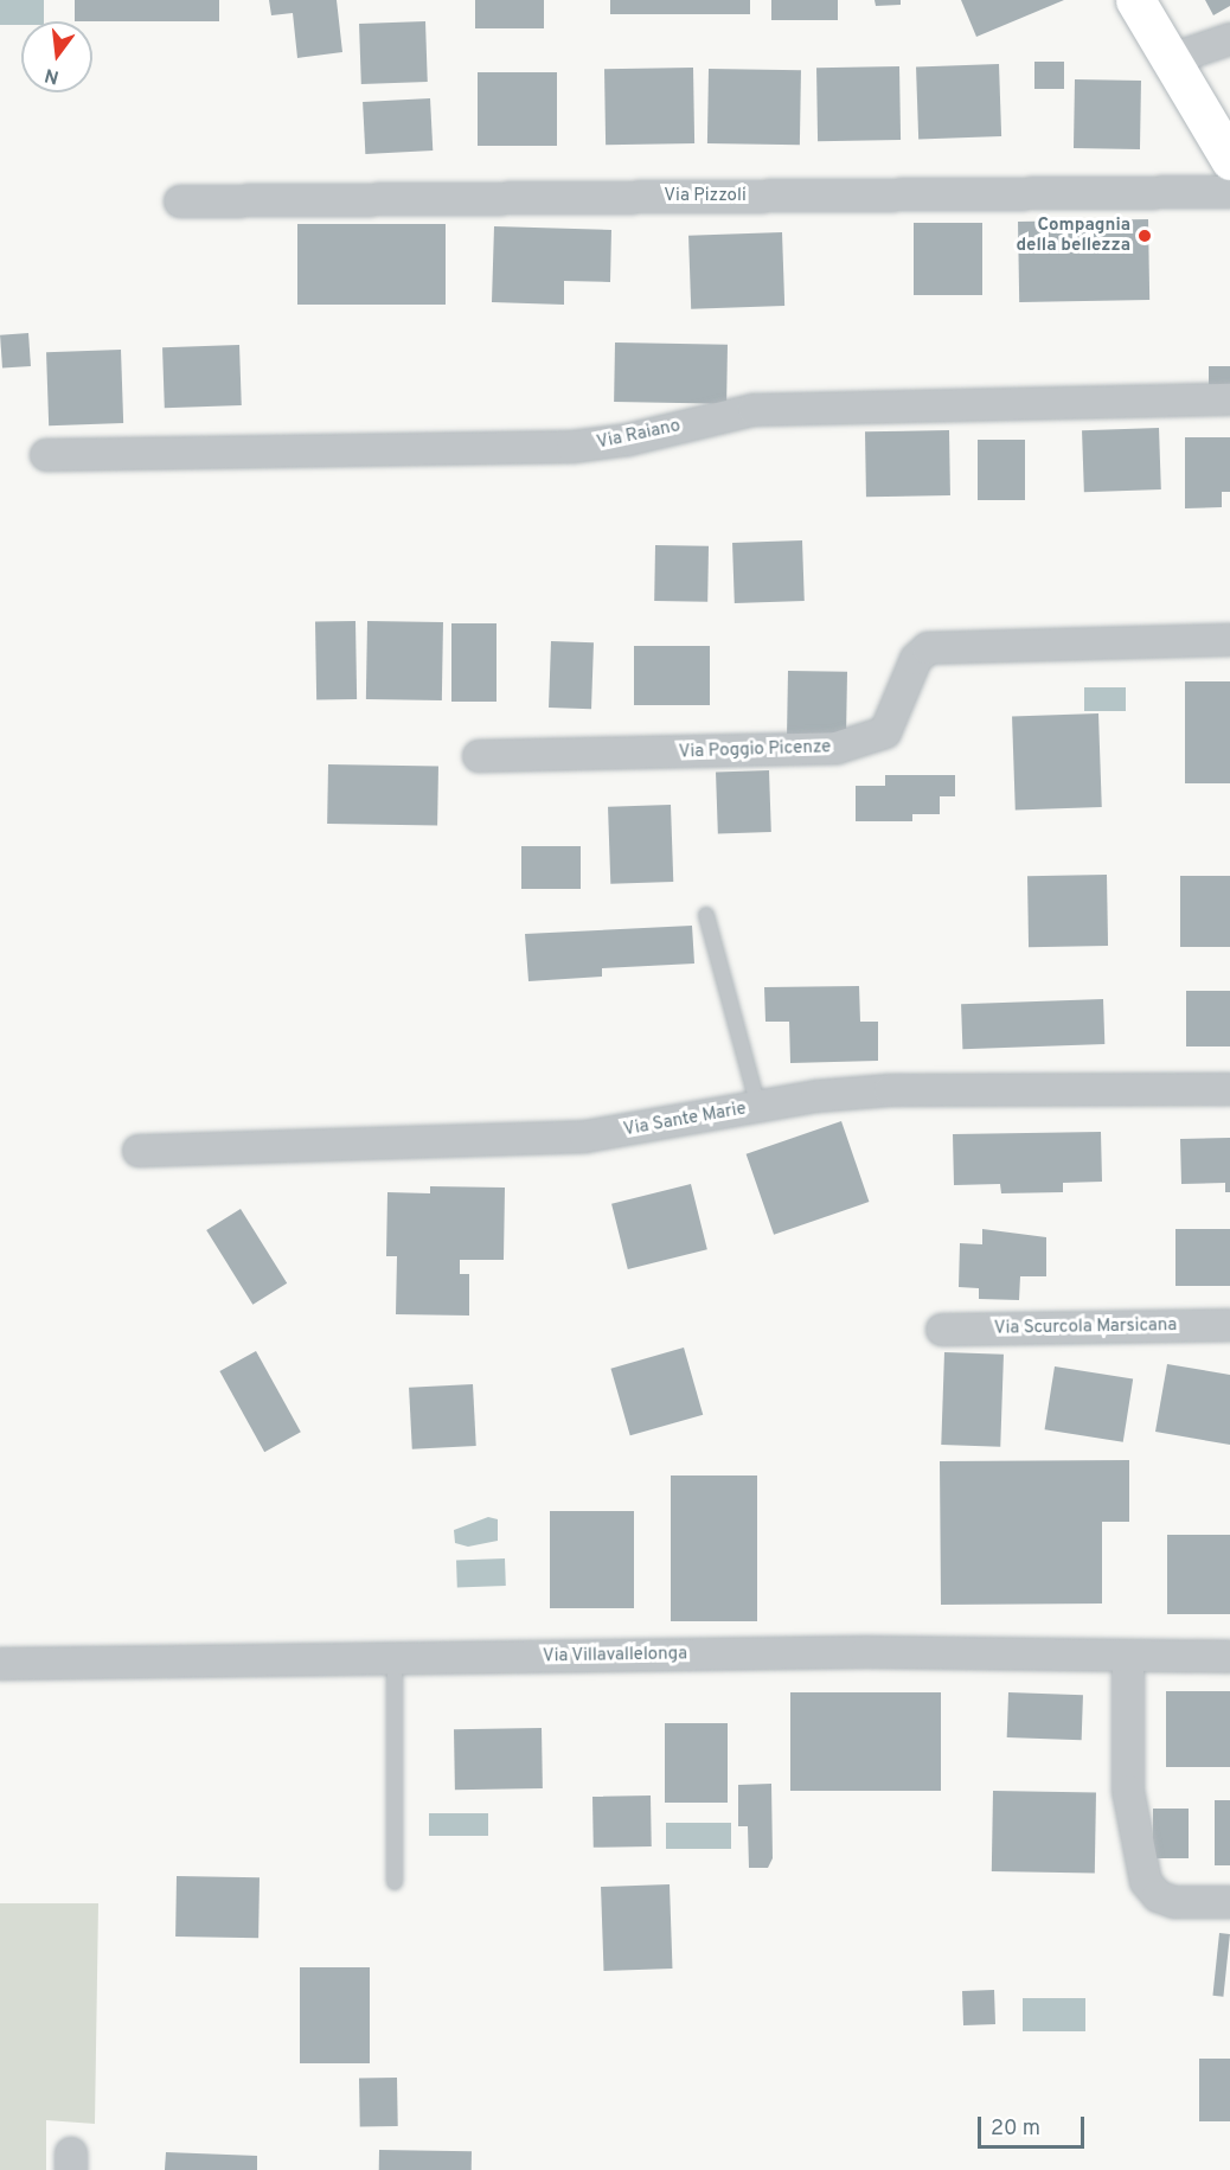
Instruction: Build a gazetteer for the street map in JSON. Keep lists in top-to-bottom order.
{
  "streets": {
    "street": [
      "Via Pizzoli",
      "Via Raiano",
      "Via Poggio Picenze",
      "Via Sante Marie",
      "Via Scurcola Marsicana",
      "Via Villavallelonga"
    ]
  },
  "places": ["Compagnia della bellezza"],
  "scale_bar": "20 m",
  "north": "bottom"
}
